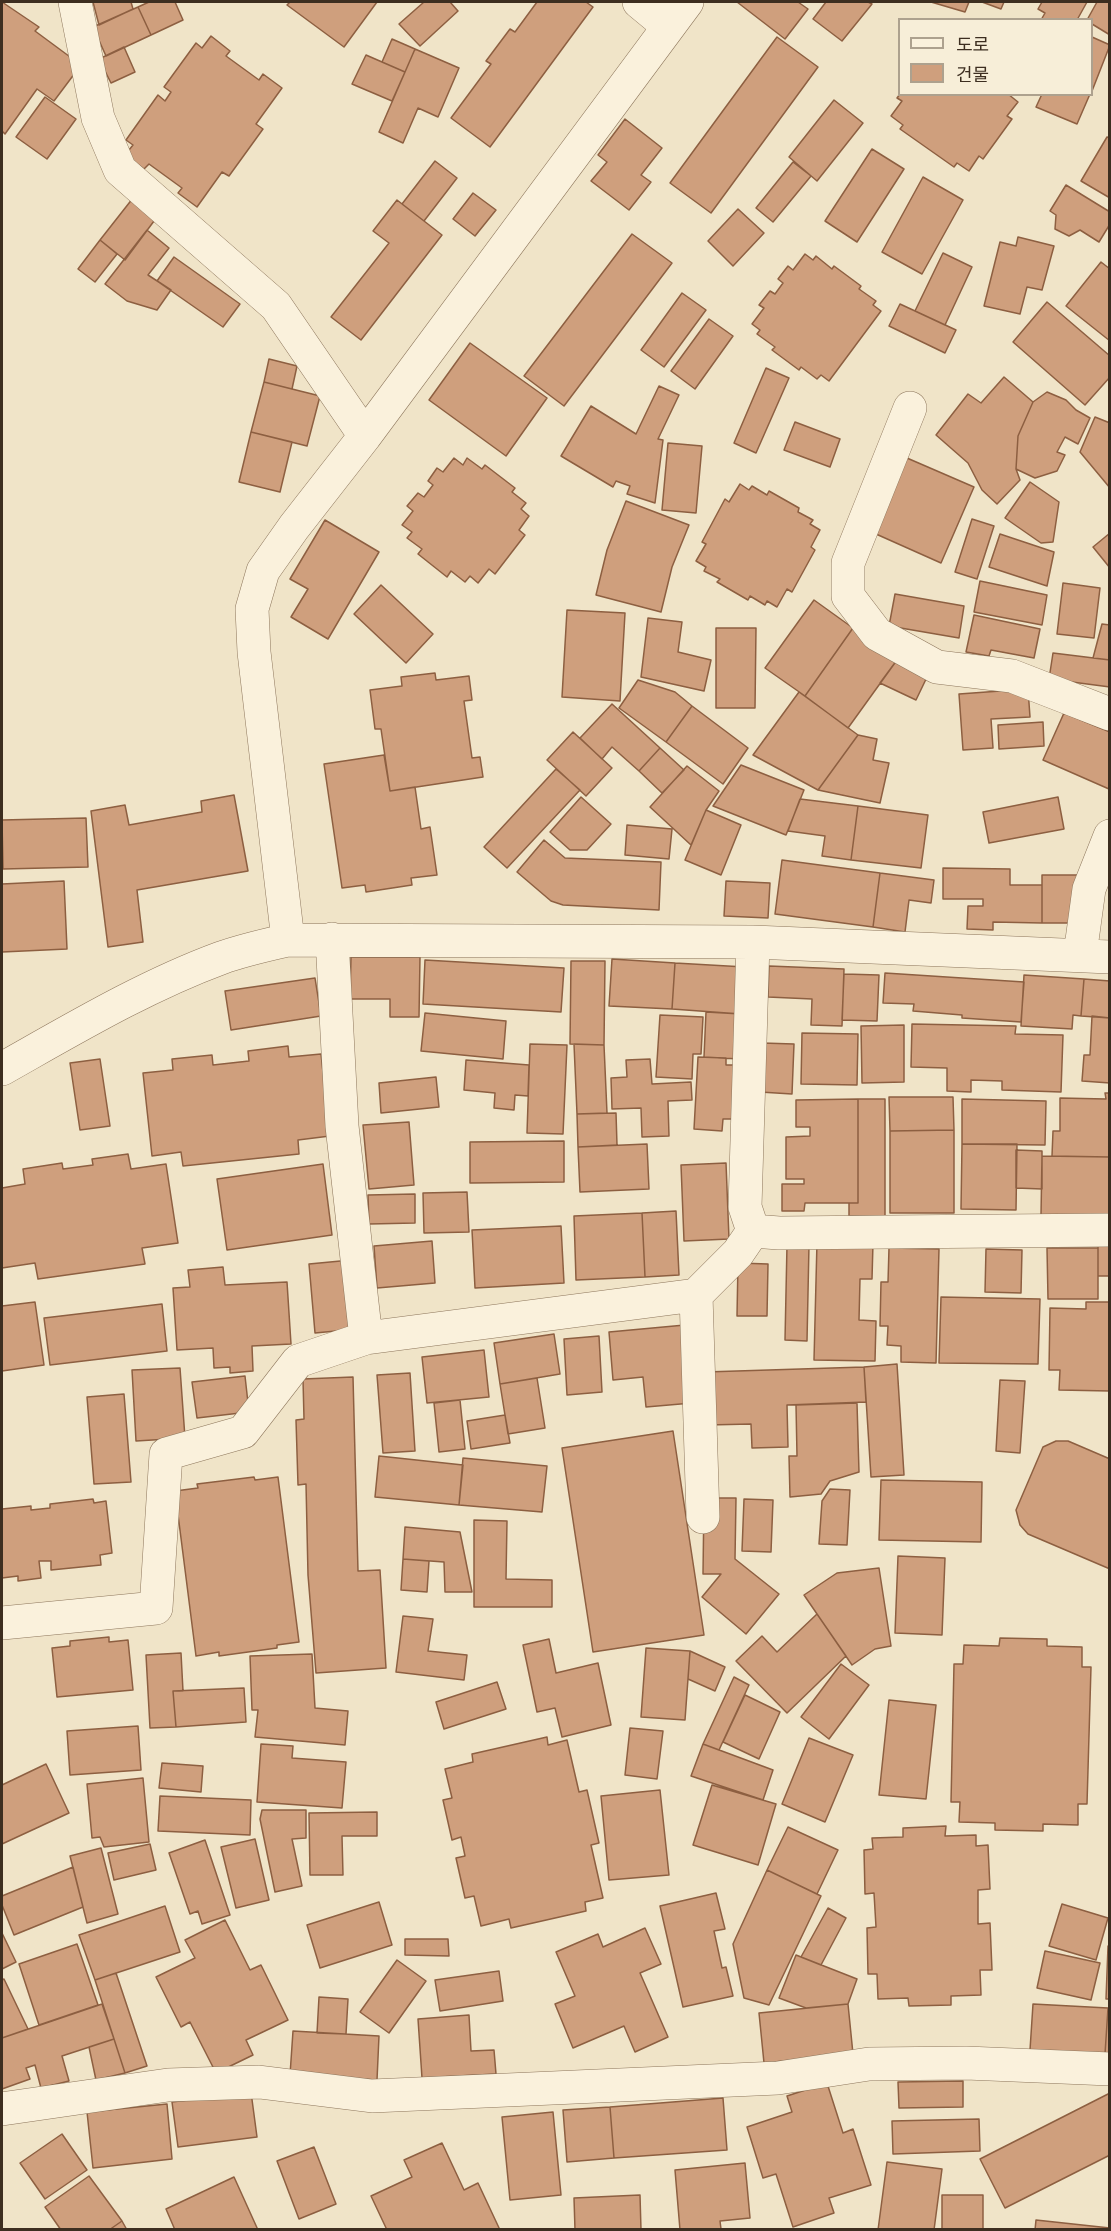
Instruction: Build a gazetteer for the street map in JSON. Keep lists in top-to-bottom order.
{
  "legend": ["도로", "건물"]
}
